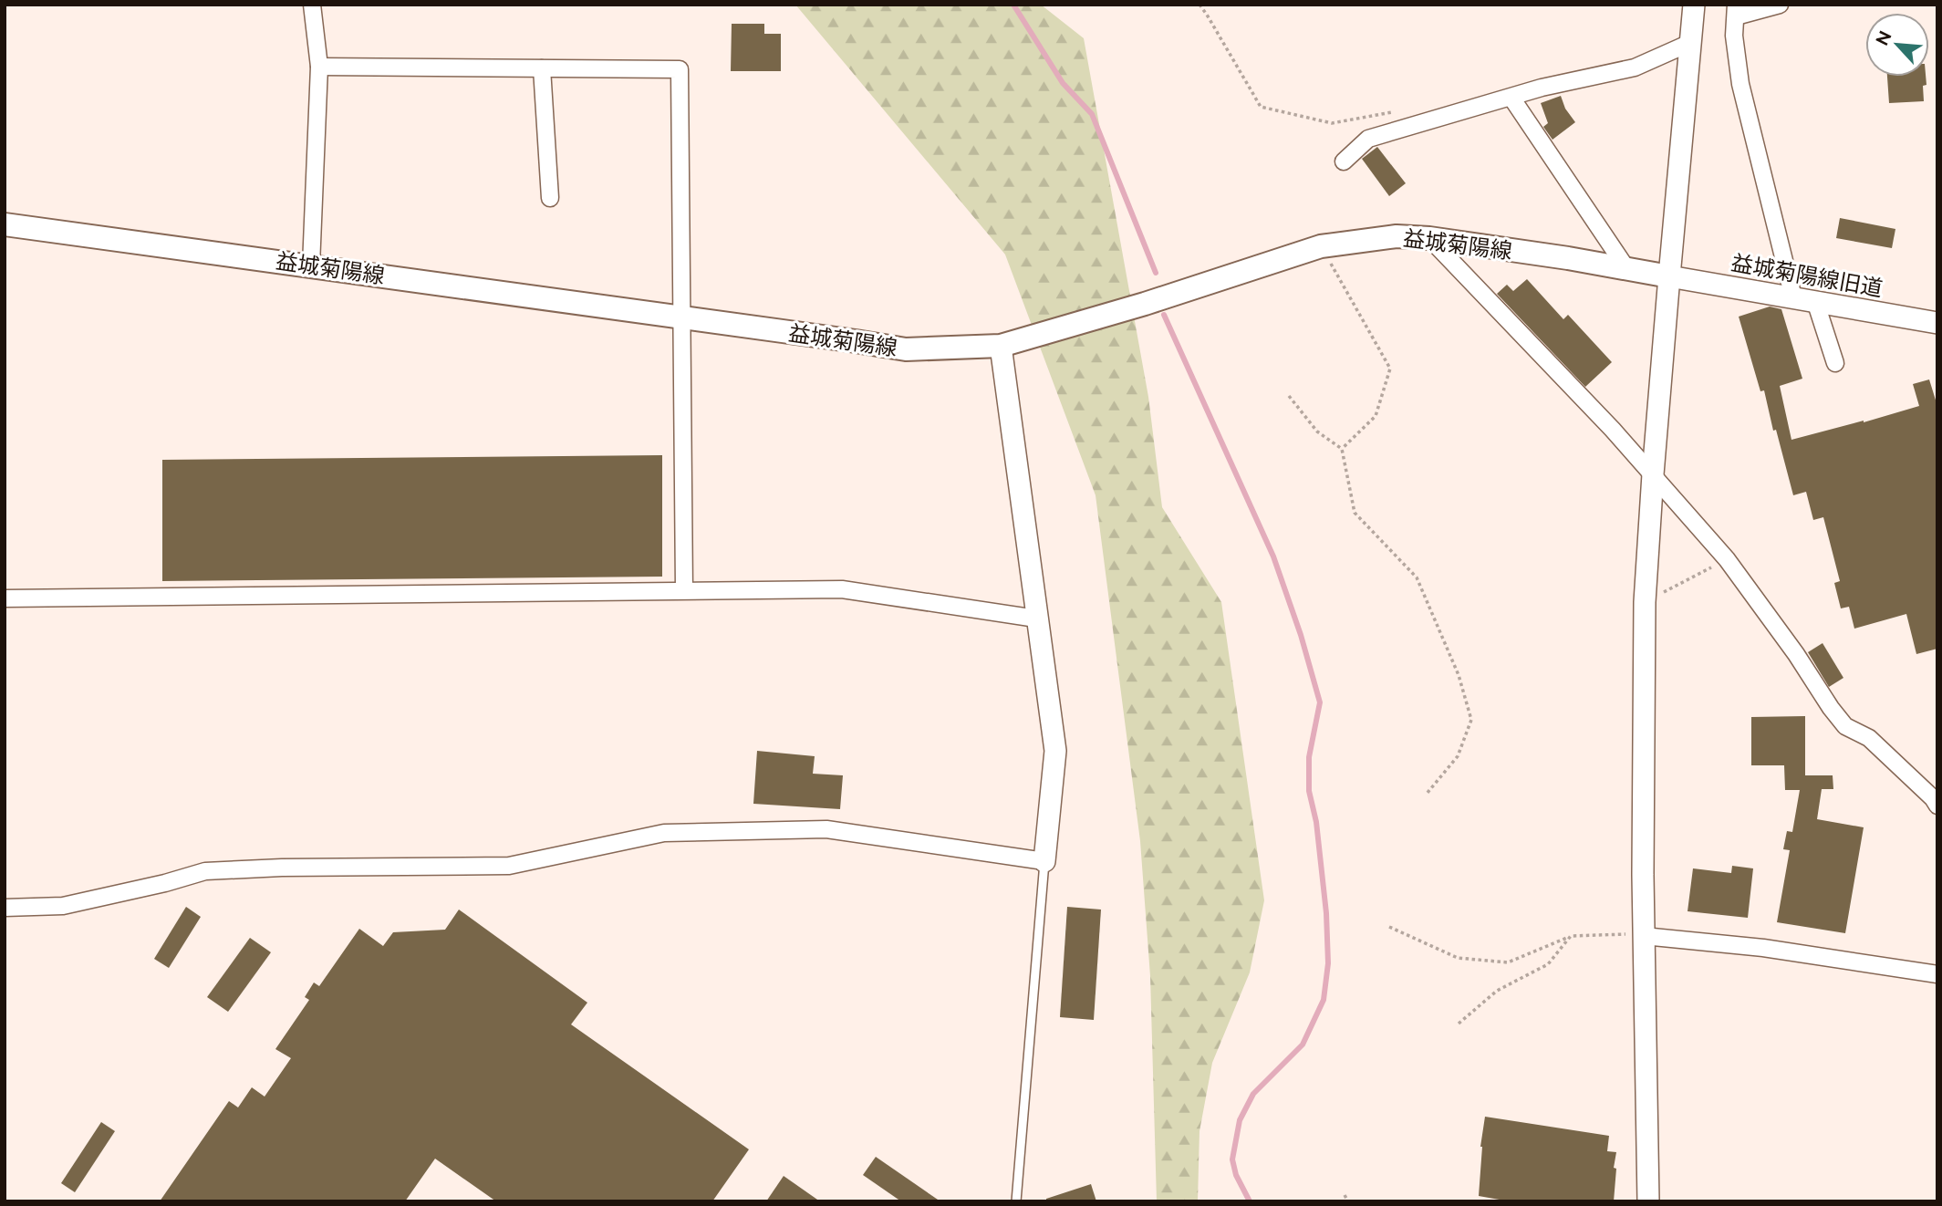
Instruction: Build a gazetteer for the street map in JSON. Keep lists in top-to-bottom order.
{
  "streets": {
    "main road": ["益城菊陽線"],
    "street": ["益城菊陽線旧道"]
  },
  "crossings": [
    ["益城菊陽線", "益城菊陽線旧道"]
  ],
  "north": "top left"
}
